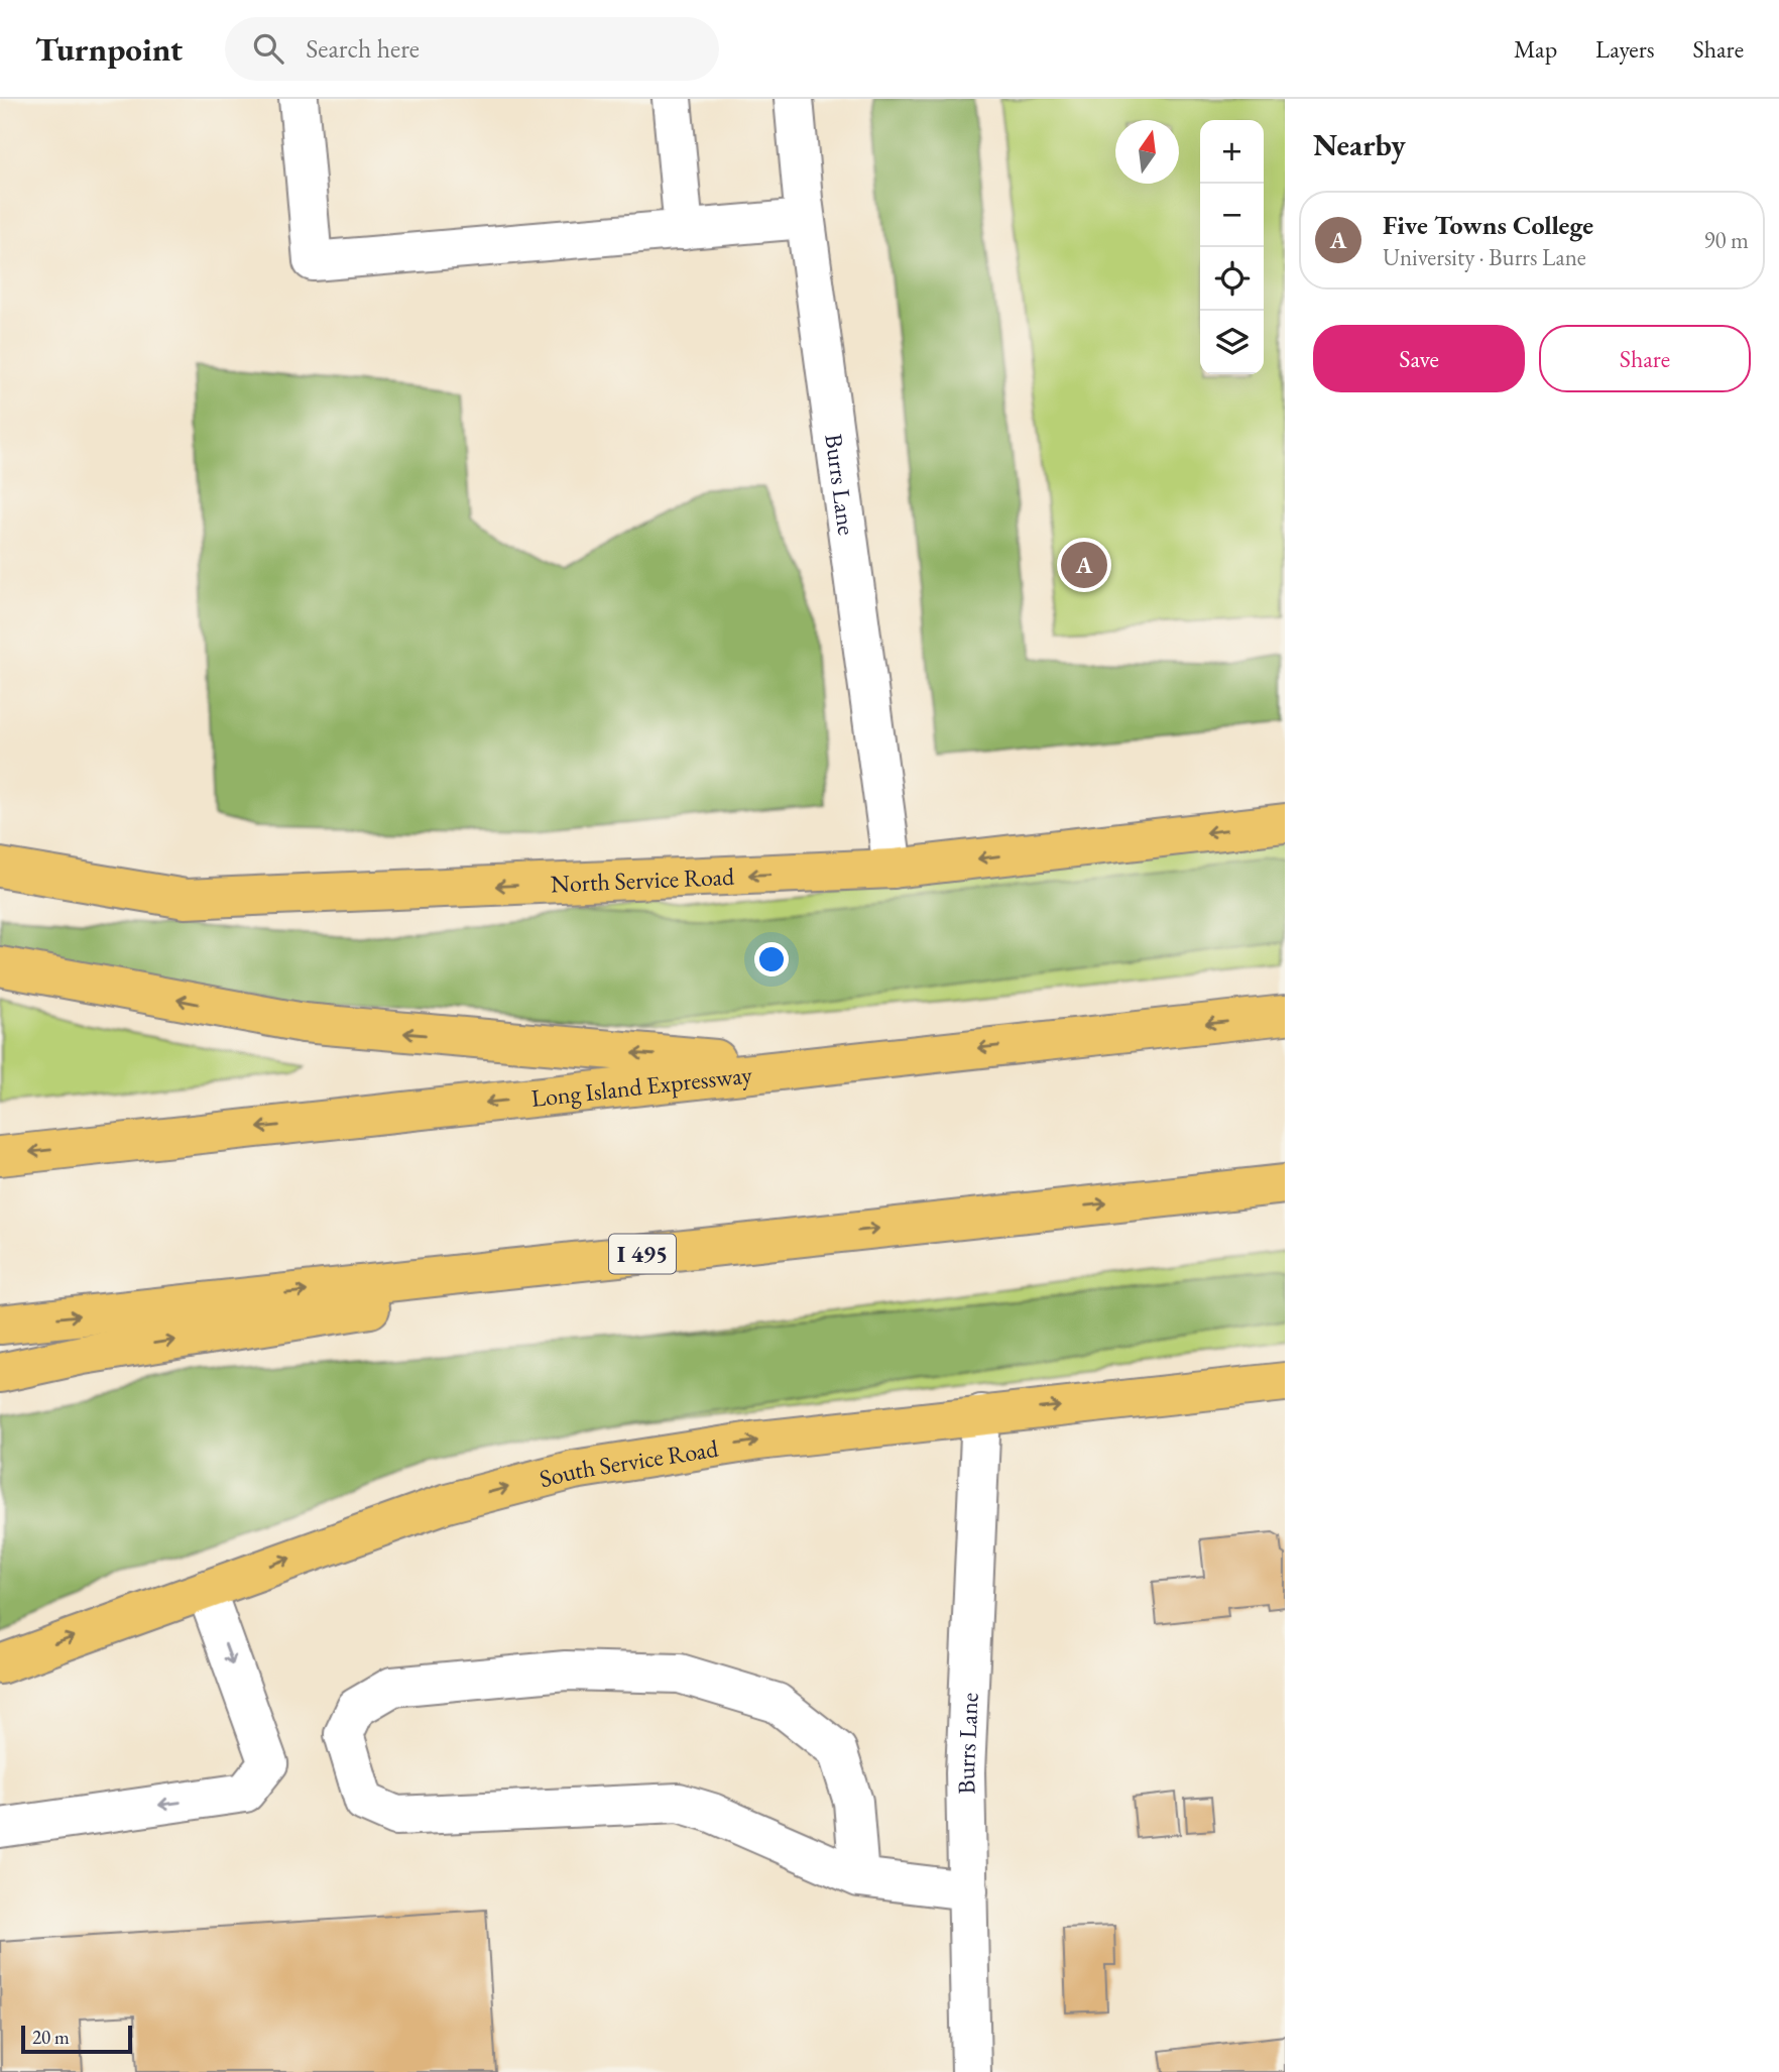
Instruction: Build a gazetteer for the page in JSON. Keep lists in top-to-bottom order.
{
  "streets": {
    "main road": [
      "North Service Road",
      "Long Island Expressway",
      "I 495",
      "South Service Road"
    ],
    "street": ["Burrs Lane"]
  },
  "crossings": [
    ["Burrs Lane", "North Service Road"],
    ["Burrs Lane", "South Service Road"]
  ],
  "scale_bar": "20 m",
  "north": "top",
  "page": {
    "header": "Turnpoint",
    "search": "Search here",
    "nav": ["Map", "Layers", "Share"],
    "heading": "Nearby",
    "map_buttons": ["+", "−"],
    "list": [
      {
        "mark": "A",
        "name": "Five Towns College",
        "note": "University · Burrs Lane",
        "value": "90 m"
      }
    ],
    "buttons": ["Save", "Share"],
    "pins": "A",
    "scale": "20 m"
  }
}
